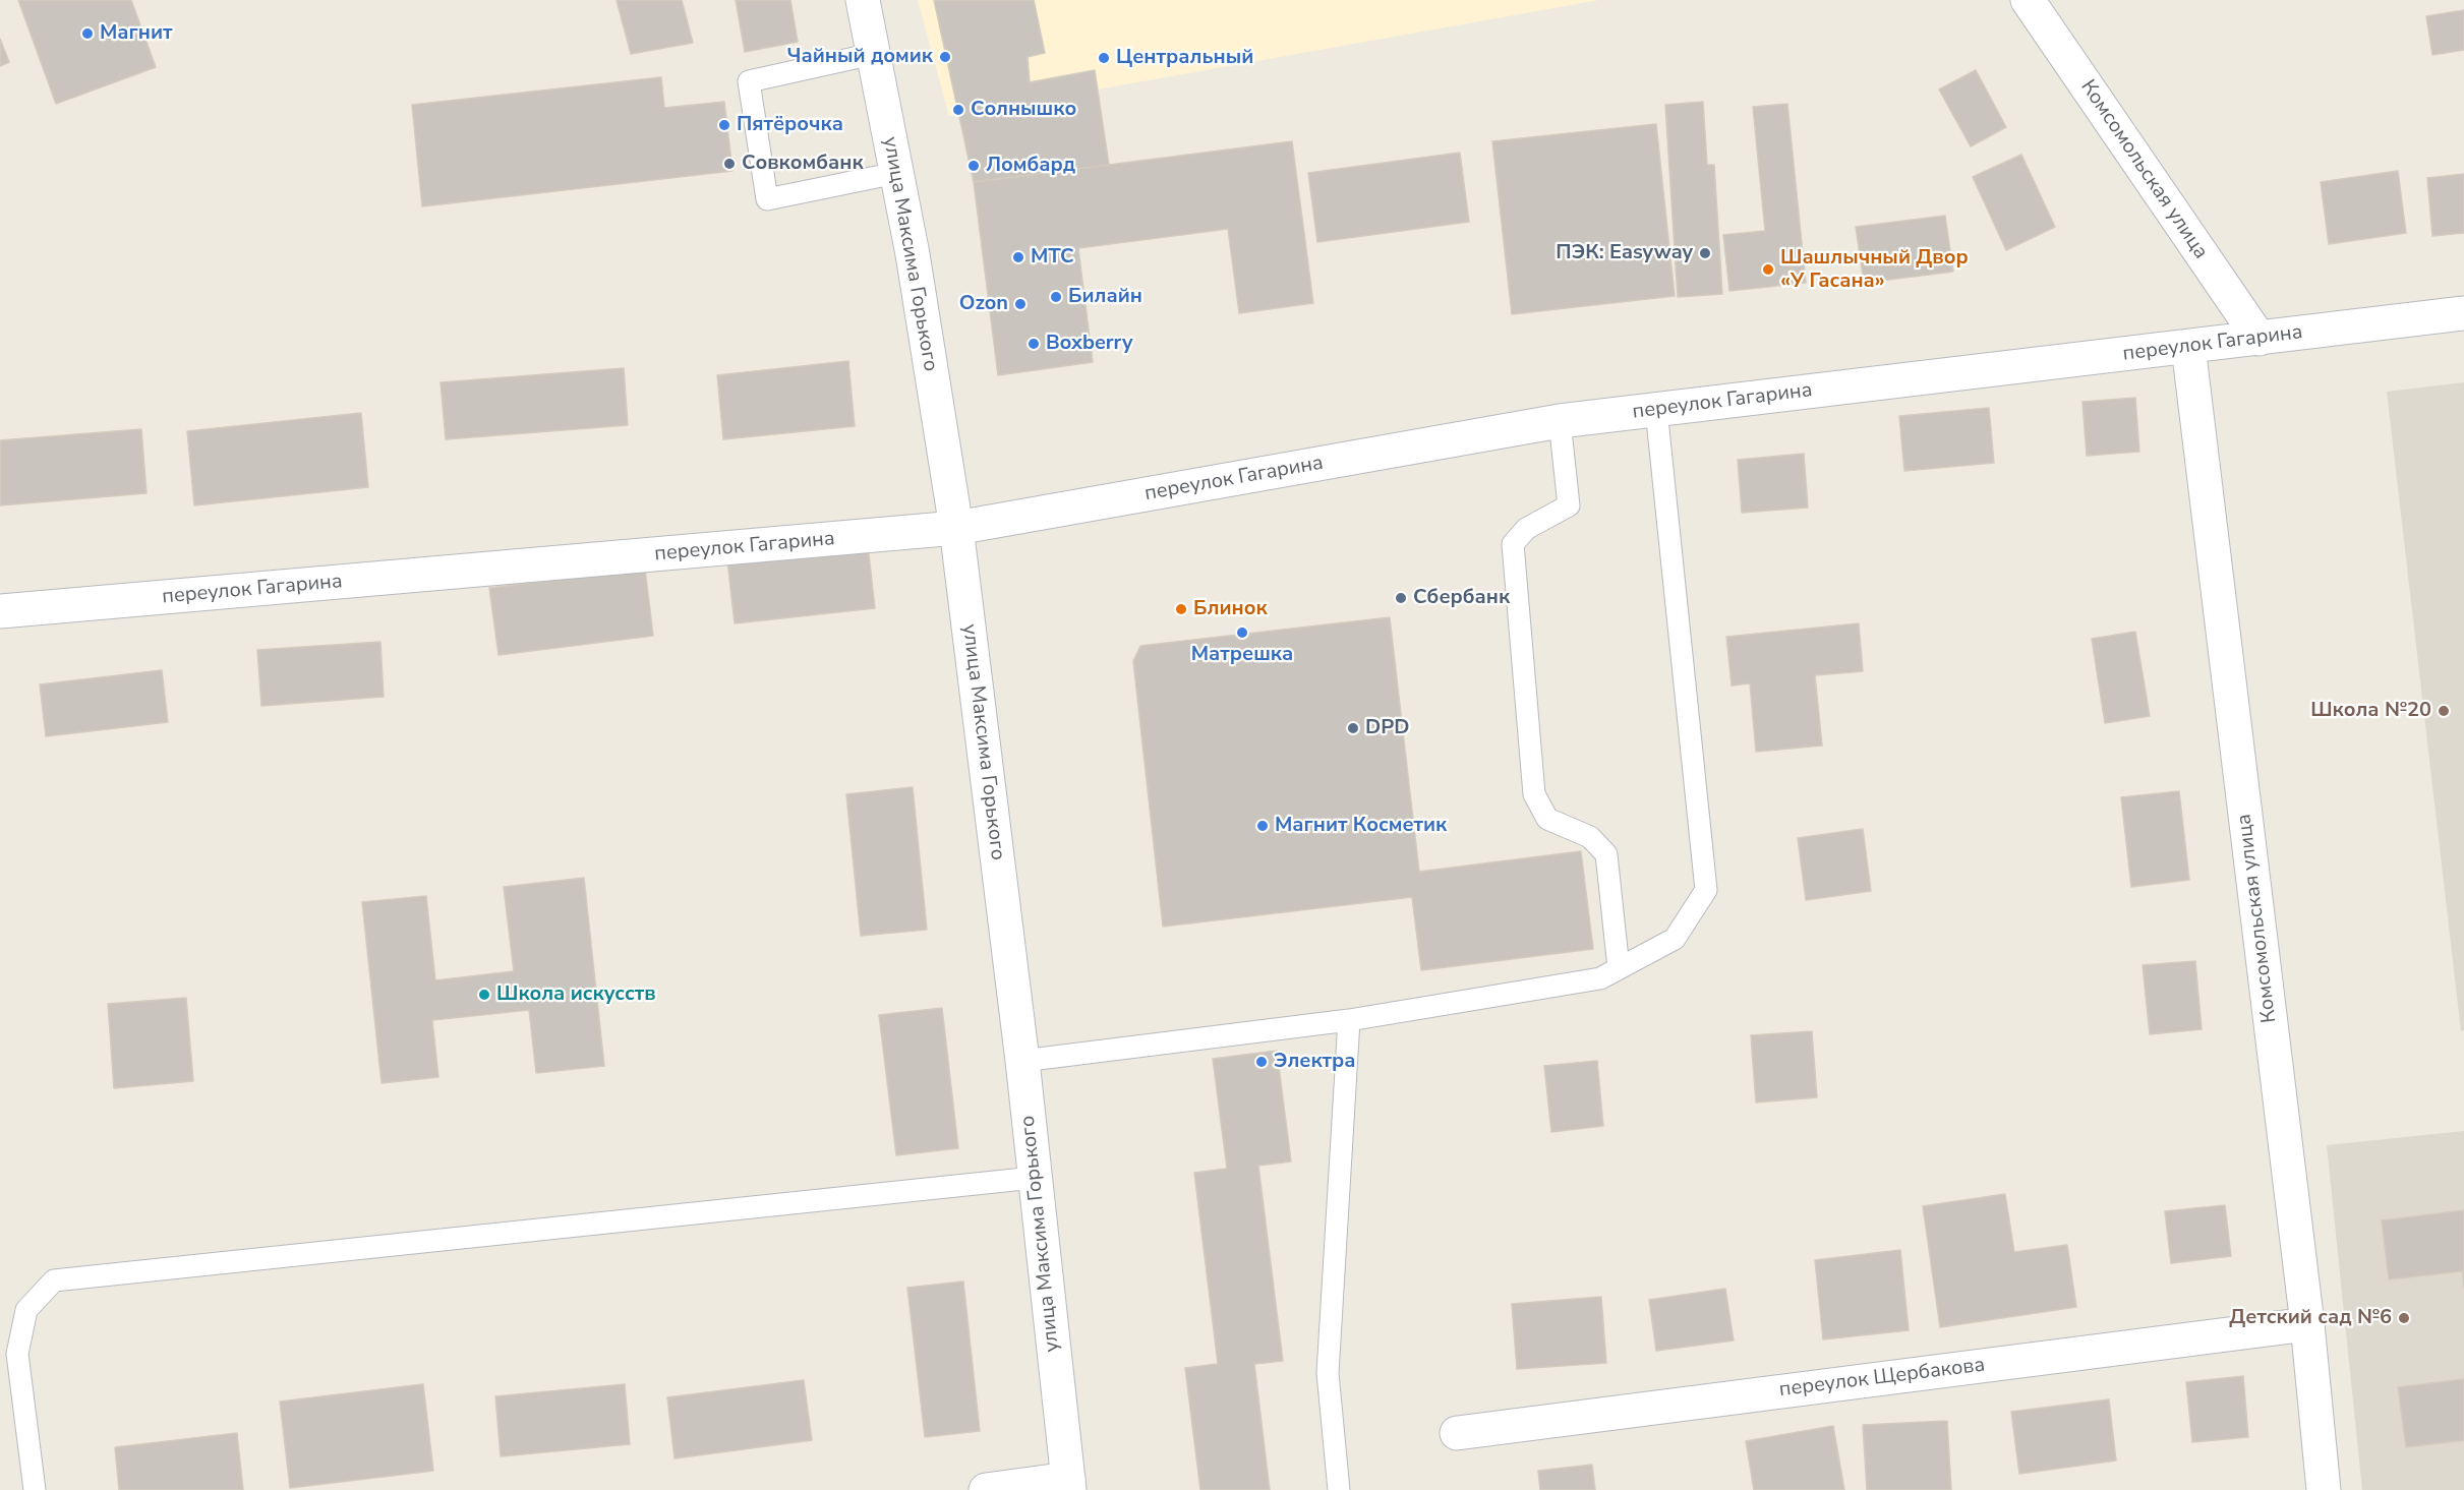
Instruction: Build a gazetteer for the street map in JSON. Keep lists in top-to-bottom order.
{
  "streets": {
    "street": [
      "Комсомольская улица",
      "улица Максима Горького",
      "переулок Гагарина",
      "переулок Щербакова"
    ]
  },
  "crossings": [
    ["Комсомольская улица", "переулок Гагарина"],
    ["Комсомольская улица", "переулок Щербакова"],
    ["улица Максима Горького", "переулок Гагарина"]
  ],
  "places": [
    "Магнит",
    "Чайный домик",
    "Центральный",
    "Солнышко",
    "Пятёрочка",
    "Совкомбанк",
    "Ломбард",
    "ПЭК: Easyway",
    "МТС",
    "Шашлычный Двор «У Гасана»",
    "Билайн",
    "Ozon",
    "Boxberry",
    "Сбербанк",
    "Блинок",
    "Матрешка",
    "Школа №20",
    "DPD",
    "Магнит Косметик",
    "Школа искусств",
    "Электра",
    "Детский сад №6"
  ]
}
